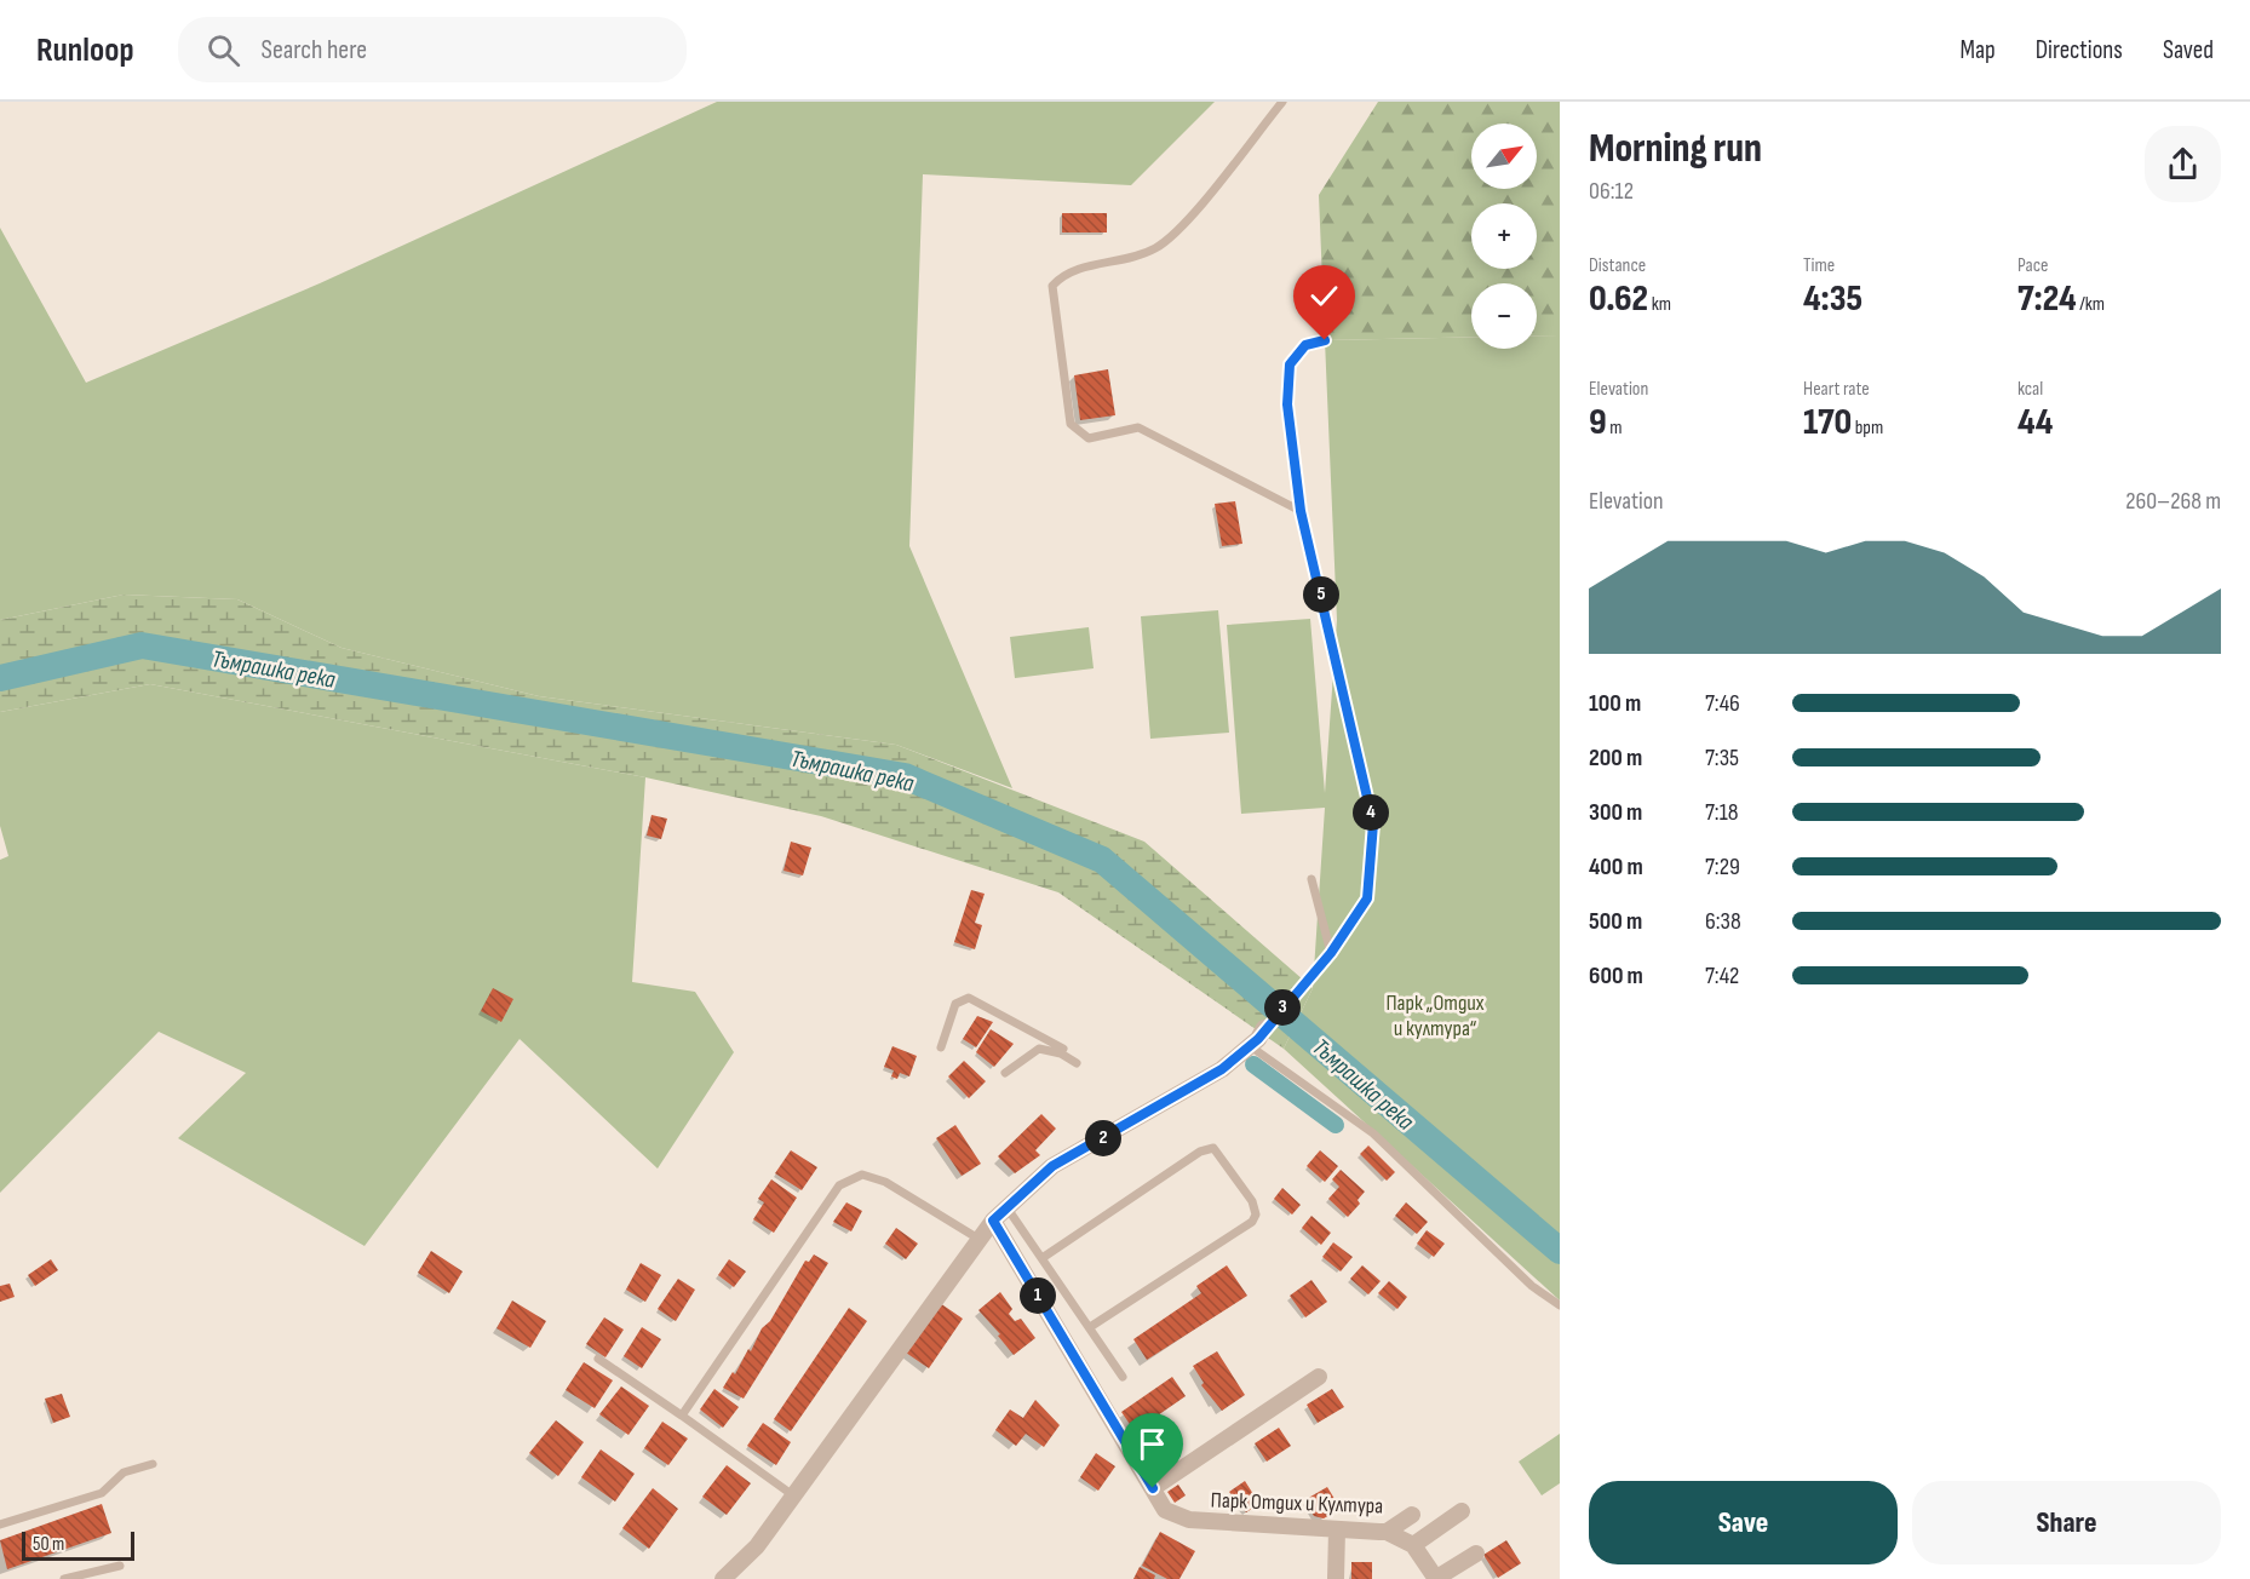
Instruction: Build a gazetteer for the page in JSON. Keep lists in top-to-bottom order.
{
  "streets": {
    "street": ["Парк Отдих и Култура"]
  },
  "water": ["Тъмрашка река"],
  "parks": ["Парк „Отдих и култура“"],
  "scale_bar": "50 m",
  "north": "top right",
  "page": {
    "header": "Runloop",
    "search": "Search here",
    "nav": ["Map", "Directions", "Saved"],
    "heading": ["Morning run", "06:12"],
    "map_buttons": ["+", "−"],
    "stats": [
      ["Distance", "0.62 km"],
      ["Time", "4:35"],
      ["Pace", "7:24 /km"],
      ["Elevation", "9 m"],
      ["Heart rate", "170 bpm"],
      ["kcal", "44"]
    ],
    "chart": ["Elevation", "260–268 m"],
    "pins": [
      "5",
      "4",
      "3",
      "2",
      "1"
    ],
    "list": [
      {
        "name": "100 m",
        "note": "7:46"
      },
      {
        "name": "200 m",
        "note": "7:35"
      },
      {
        "name": "300 m",
        "note": "7:18"
      },
      {
        "name": "400 m",
        "note": "7:29"
      },
      {
        "name": "500 m",
        "note": "6:38"
      },
      {
        "name": "600 m",
        "note": "7:42"
      }
    ],
    "buttons": ["Save", "Share"],
    "scale": "50 m"
  }
}
